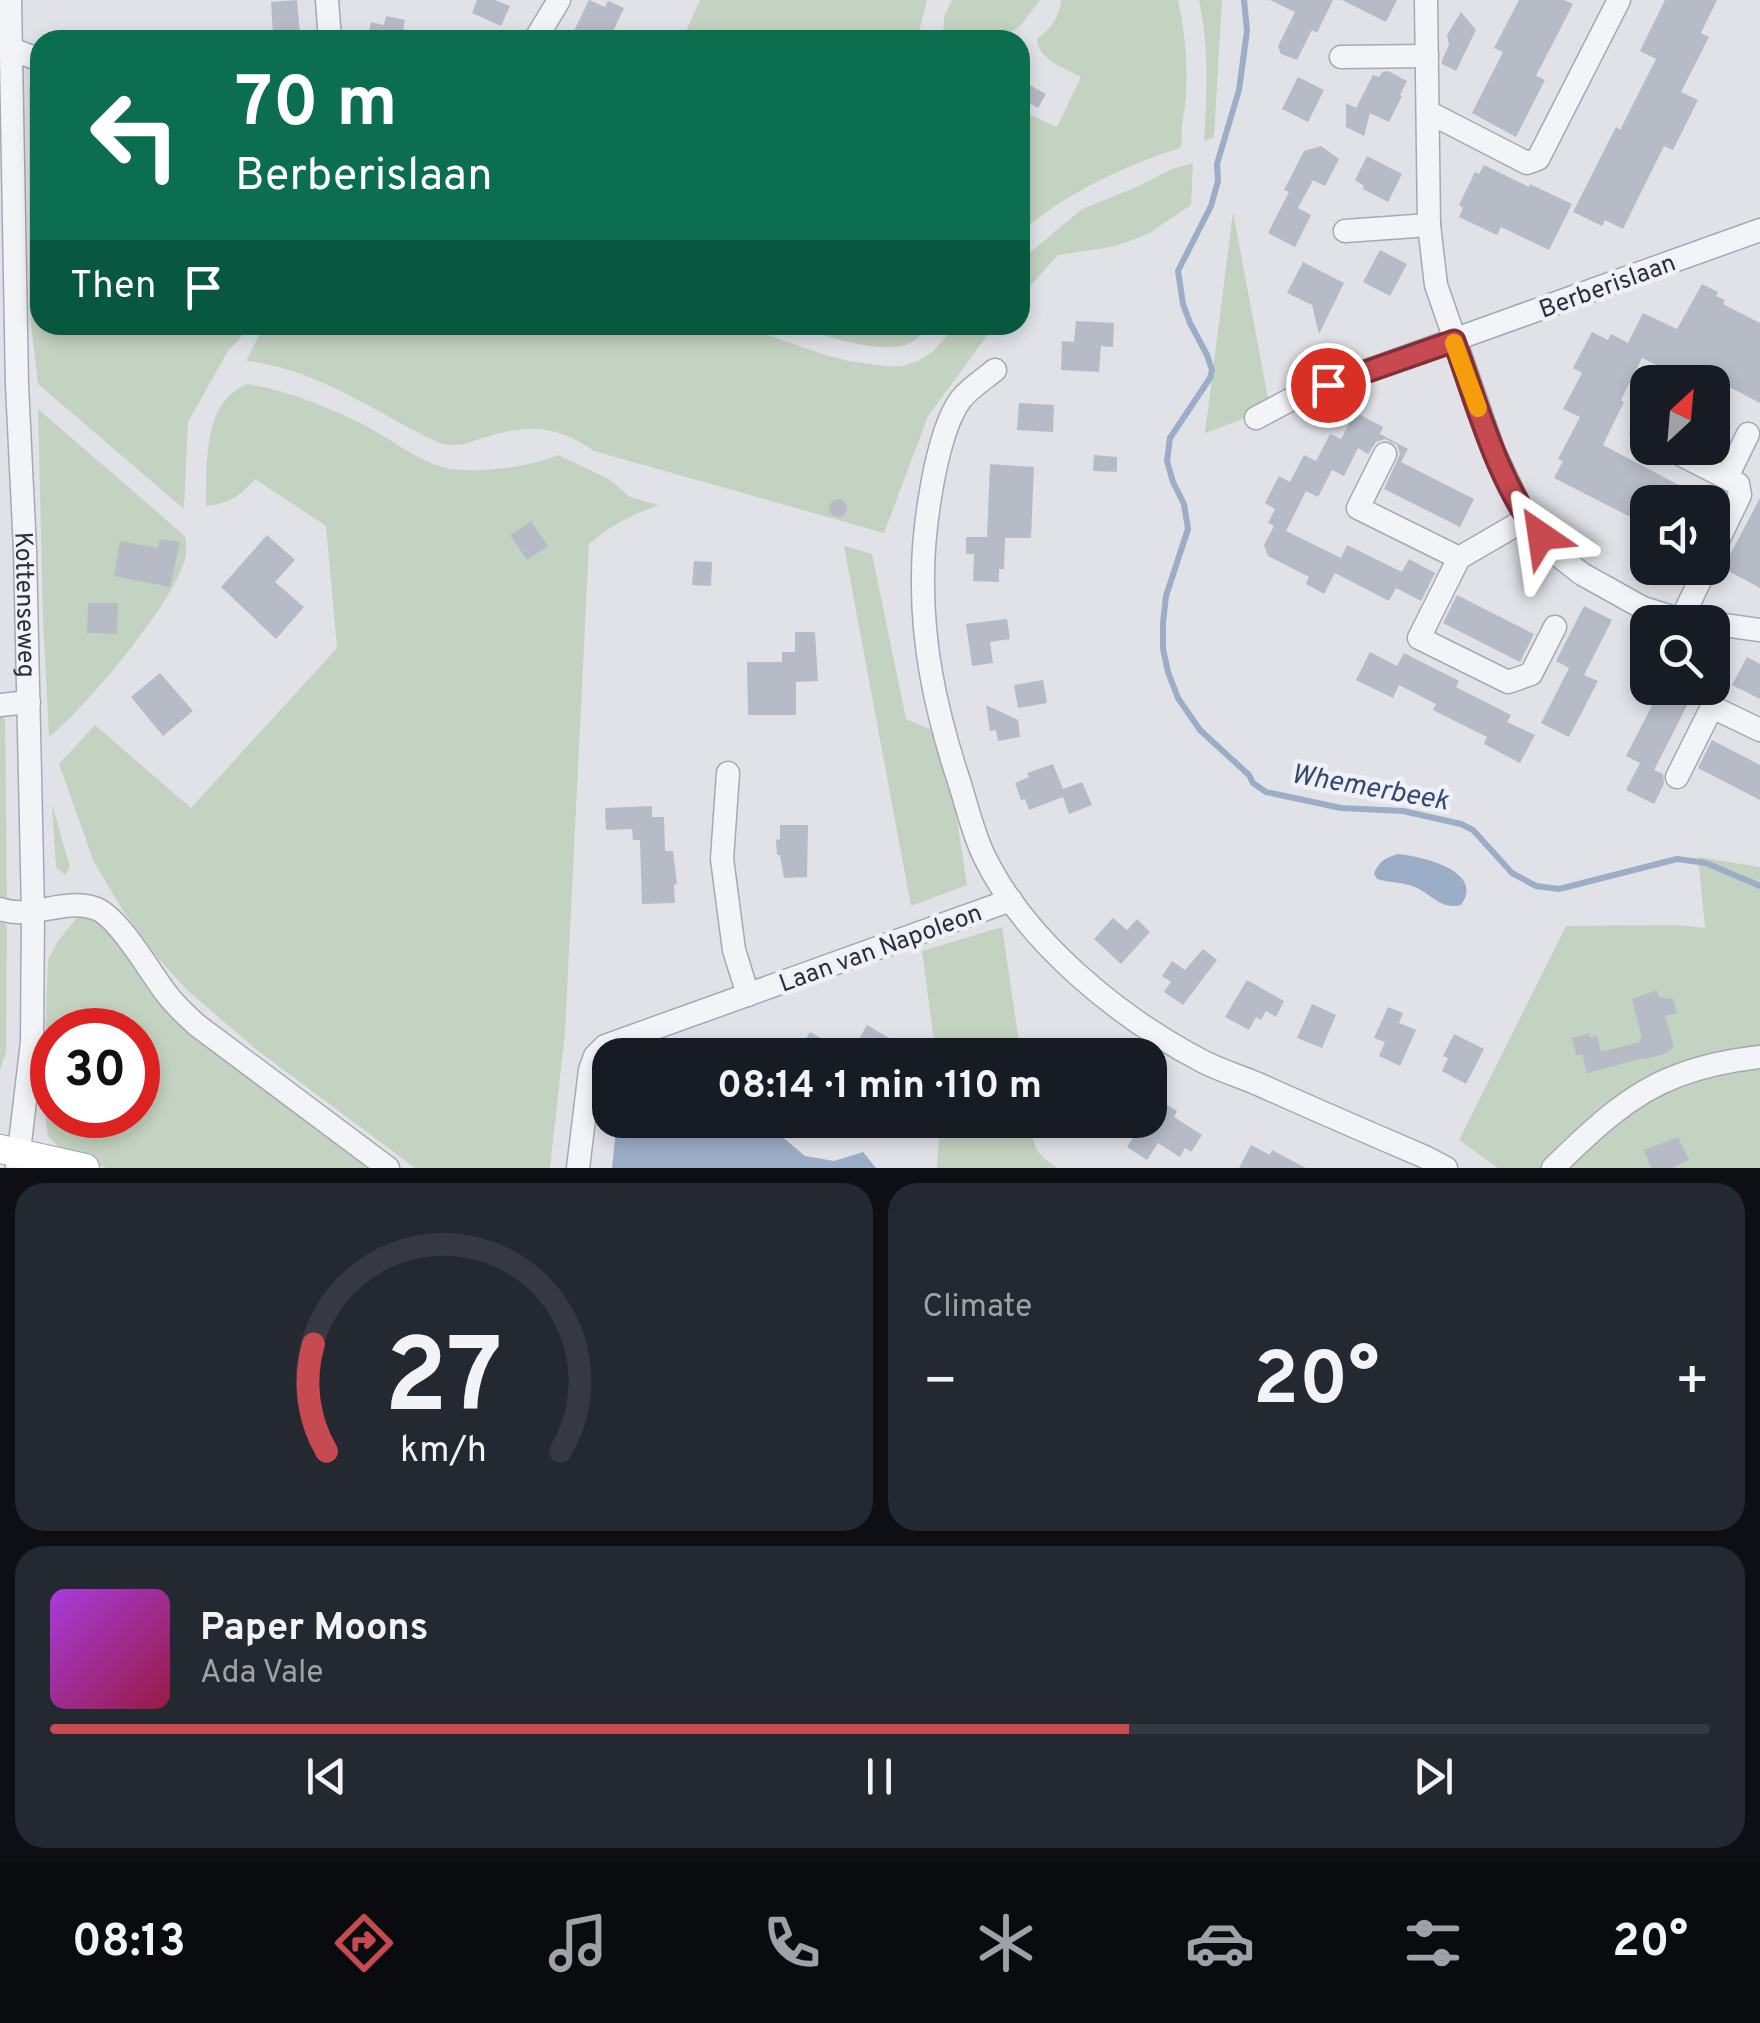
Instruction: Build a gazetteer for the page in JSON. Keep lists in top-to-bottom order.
{
  "streets": {
    "main road": ["Kottenseweg"],
    "street": ["Berberislaan", "Laan van Napoleon"]
  },
  "water": ["Whemerbeek"],
  "north": "top right",
  "page": {
    "turn": ["70 m", "Berberislaan"],
    "then": "Then",
    "limit": "30",
    "trip": "08:14 · 1 min · 110 m",
    "tile": "Climate",
    "heat": ["−", "20°", "+"],
    "song": ["Paper Moons", "Ada Vale"],
    "tabs": ["08:13", "20°"],
    "gauge": ["27", "km/h"]
  }
}
